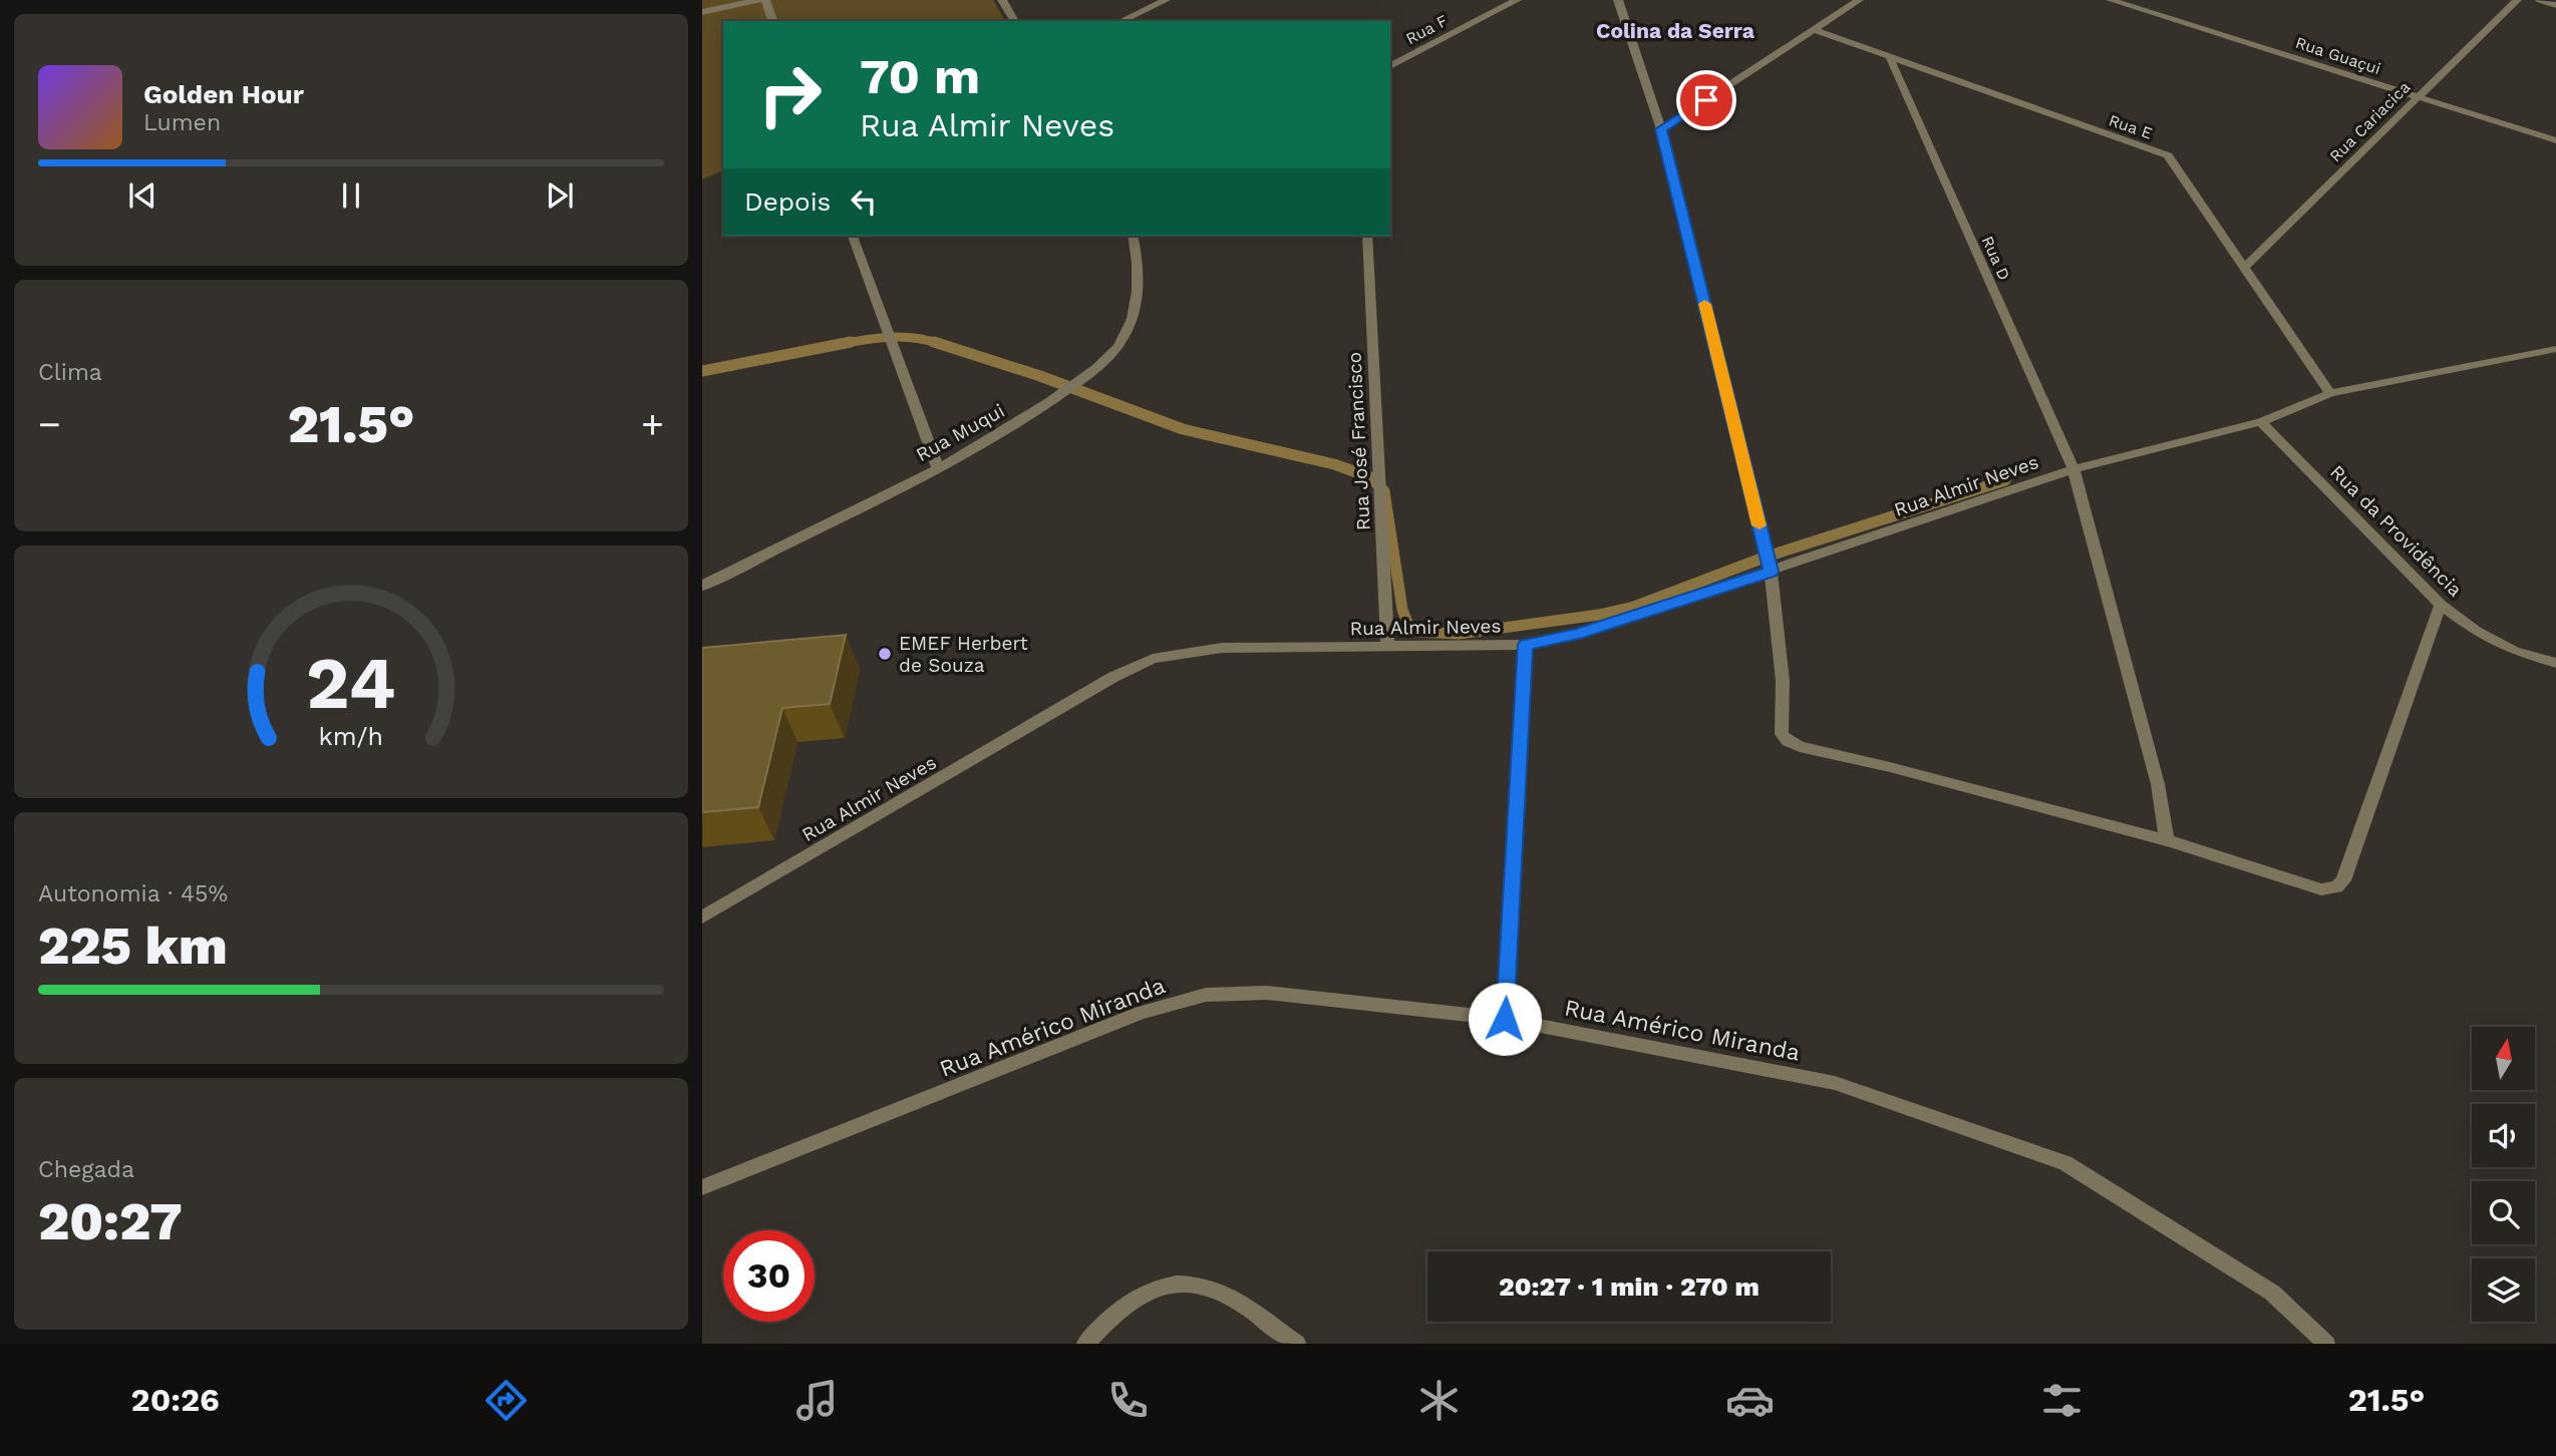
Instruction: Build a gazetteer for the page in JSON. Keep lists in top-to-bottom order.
{
  "streets": {
    "street": [
      "Rua F",
      "Rua Guaçui",
      "Rua Cariacica",
      "Rua E",
      "Rua D",
      "Rua Muqui",
      "Rua José Francisco",
      "Rua Almir Neves",
      "Rua da Providência",
      "Rua Américo Miranda"
    ]
  },
  "crossings": [
    ["Rua Guaçui", "Rua Cariacica"],
    ["Rua Cariacica", "Rua E"],
    ["Rua E", "Rua D"],
    ["Rua E", "Rua Almir Neves"],
    ["Rua D", "Rua Almir Neves"],
    ["Rua José Francisco", "Rua Almir Neves"],
    ["Rua Almir Neves", "Rua da Providência"]
  ],
  "districts": ["Colina da Serra"],
  "places": ["EMEF Herbert de Souza"],
  "north": "top",
  "page": {
    "turn": ["70 m", "Rua Almir Neves"],
    "song": ["Golden Hour", "Lumen"],
    "then": "Depois",
    "tile": [
      "Clima",
      ["Autonomia · 45%", "225 km"],
      ["Chegada", "20:27"]
    ],
    "heat": ["−", "21.5°", "+"],
    "limit": "30",
    "trip": "20:27 · 1 min · 270 m",
    "tabs": ["20:26", "21.5°"],
    "gauge": ["24", "km/h"]
  }
}
